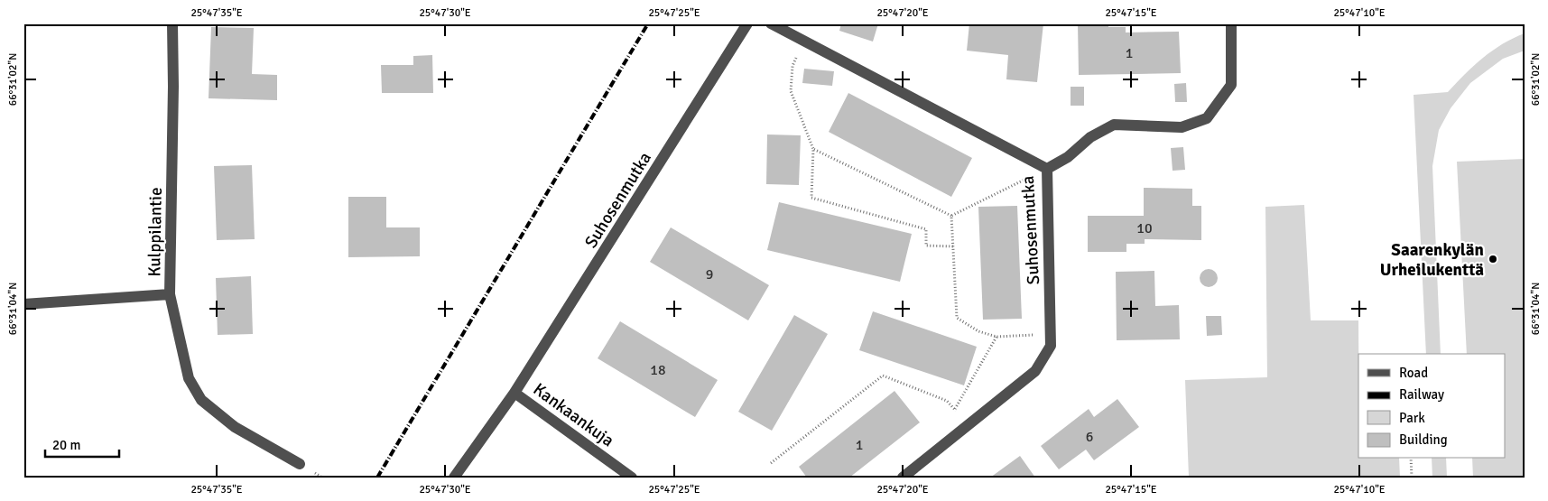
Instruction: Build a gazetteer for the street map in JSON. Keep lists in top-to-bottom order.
{
  "streets": {
    "street": ["Suhosenmutka", "Kulppilantie", "Kankaankuja"]
  },
  "crossings": [
    ["Suhosenmutka", "Kankaankuja"]
  ],
  "places": ["Saarenkylän Urheilukenttä"],
  "house_numbers": [
    "1",
    "10",
    "9",
    "18",
    "6",
    "1"
  ],
  "legend": [
    "Road",
    "Railway",
    "Park",
    "Building"
  ],
  "scale_bar": "20 m",
  "coordinates": [
    "25°47'35\"E",
    "25°47'30\"E",
    "25°47'25\"E",
    "25°47'20\"E",
    "25°47'15\"E",
    "25°47'10\"E",
    "66°31'02\"N",
    "66°31'04\"N"
  ]
}
